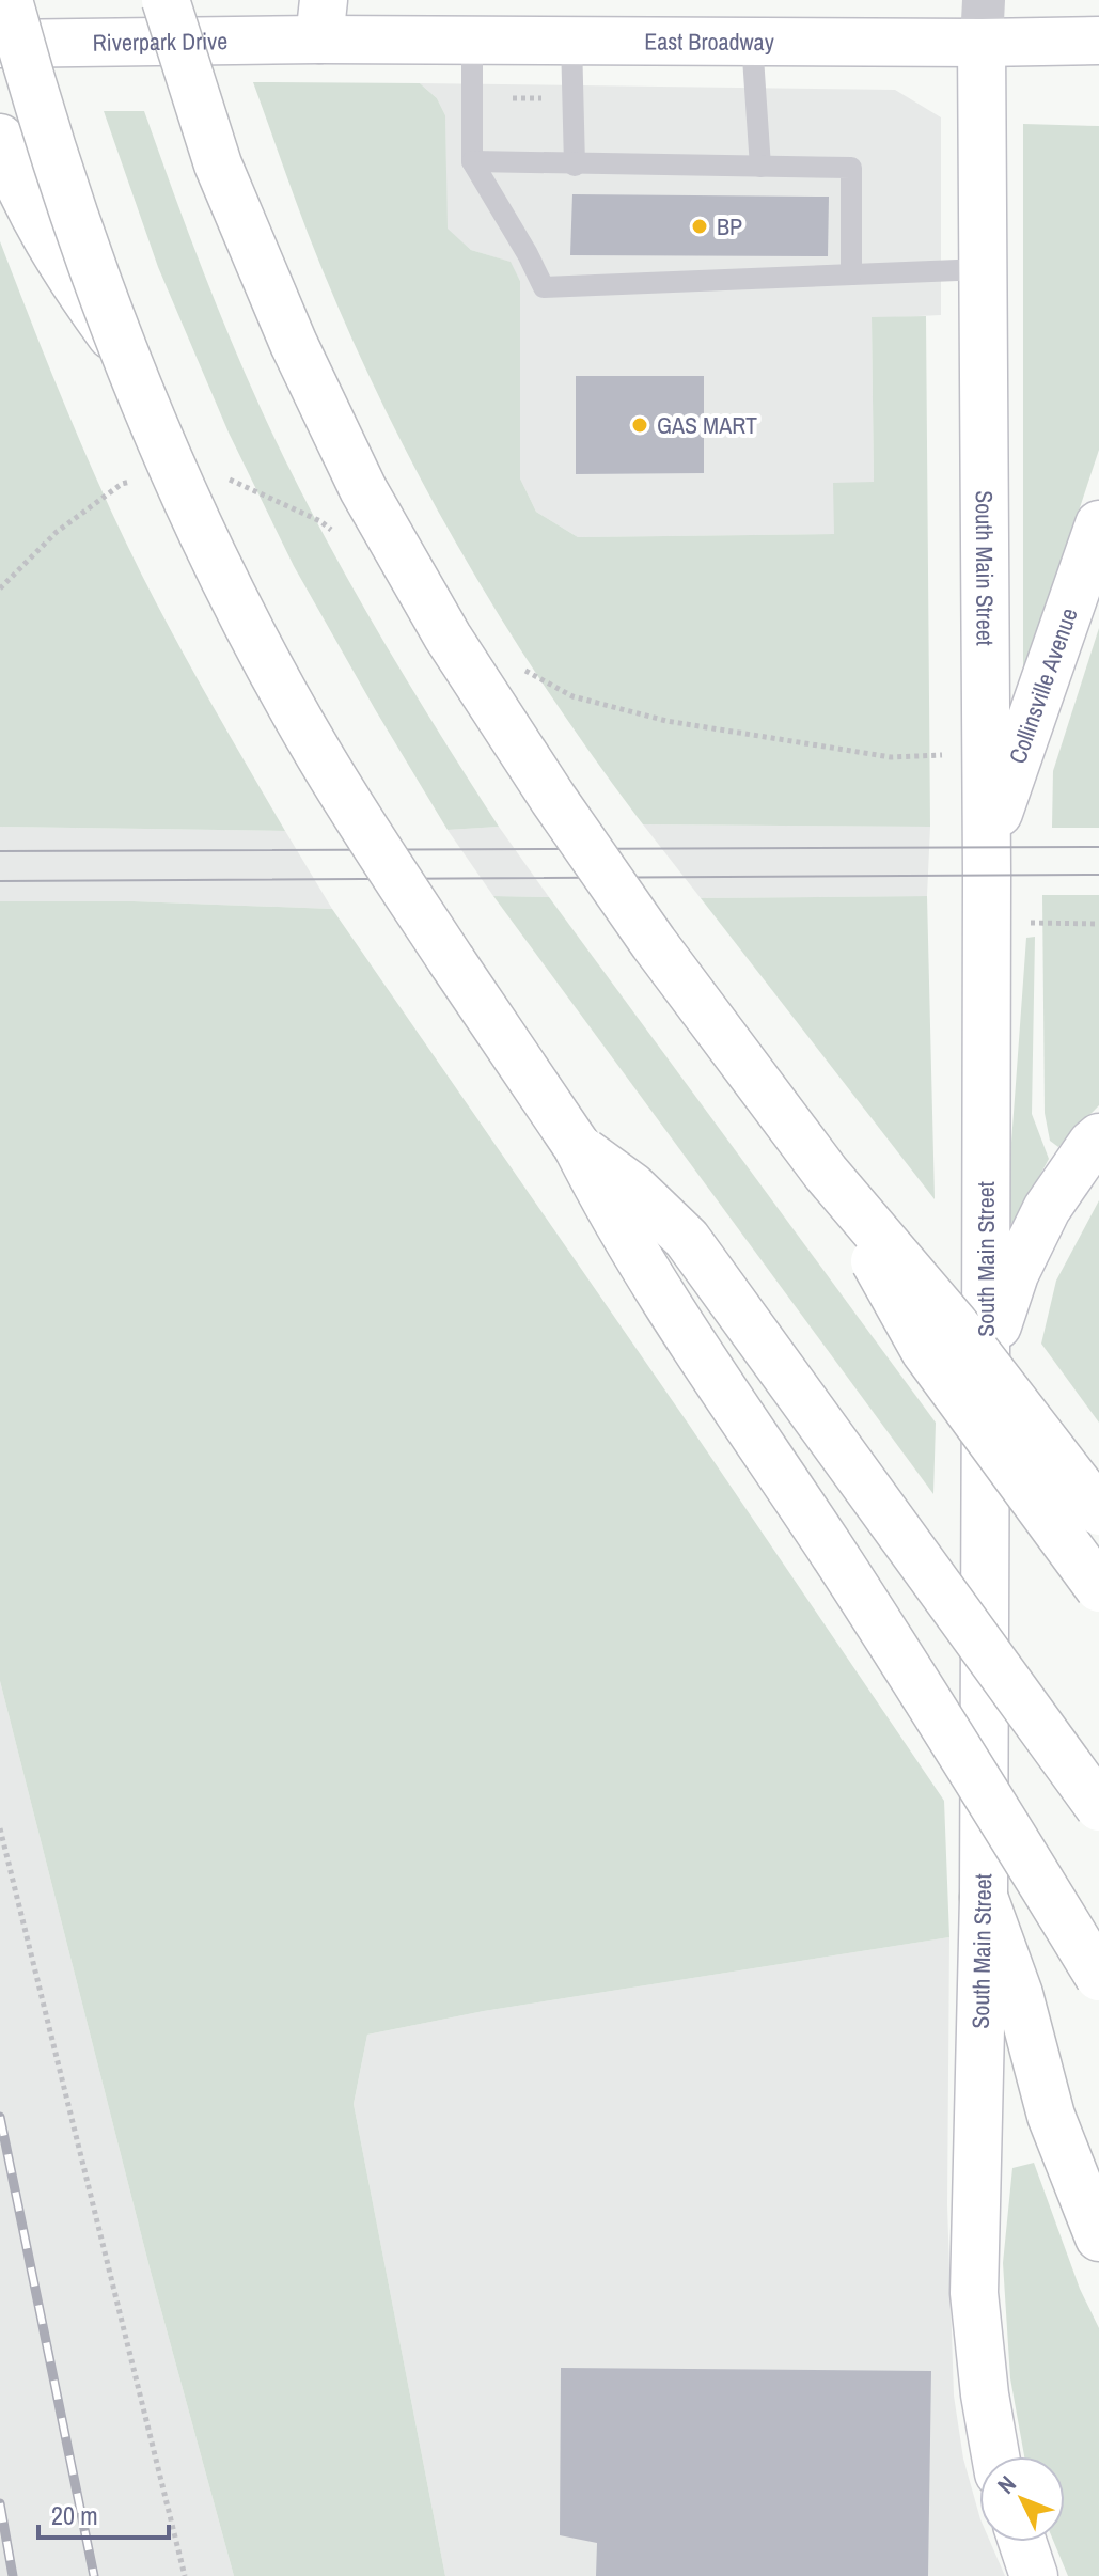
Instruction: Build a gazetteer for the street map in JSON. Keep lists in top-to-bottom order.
{
  "streets": {
    "main road": [
      "Riverpark Drive",
      "East Broadway",
      "South Main Street",
      "Collinsville Avenue"
    ]
  },
  "crossings": [
    ["Riverpark Drive", "East Broadway"],
    ["East Broadway", "South Main Street"],
    ["South Main Street", "Collinsville Avenue"]
  ],
  "places": ["BP", "GAS MART"],
  "scale_bar": "20 m",
  "north": "top left"
}
